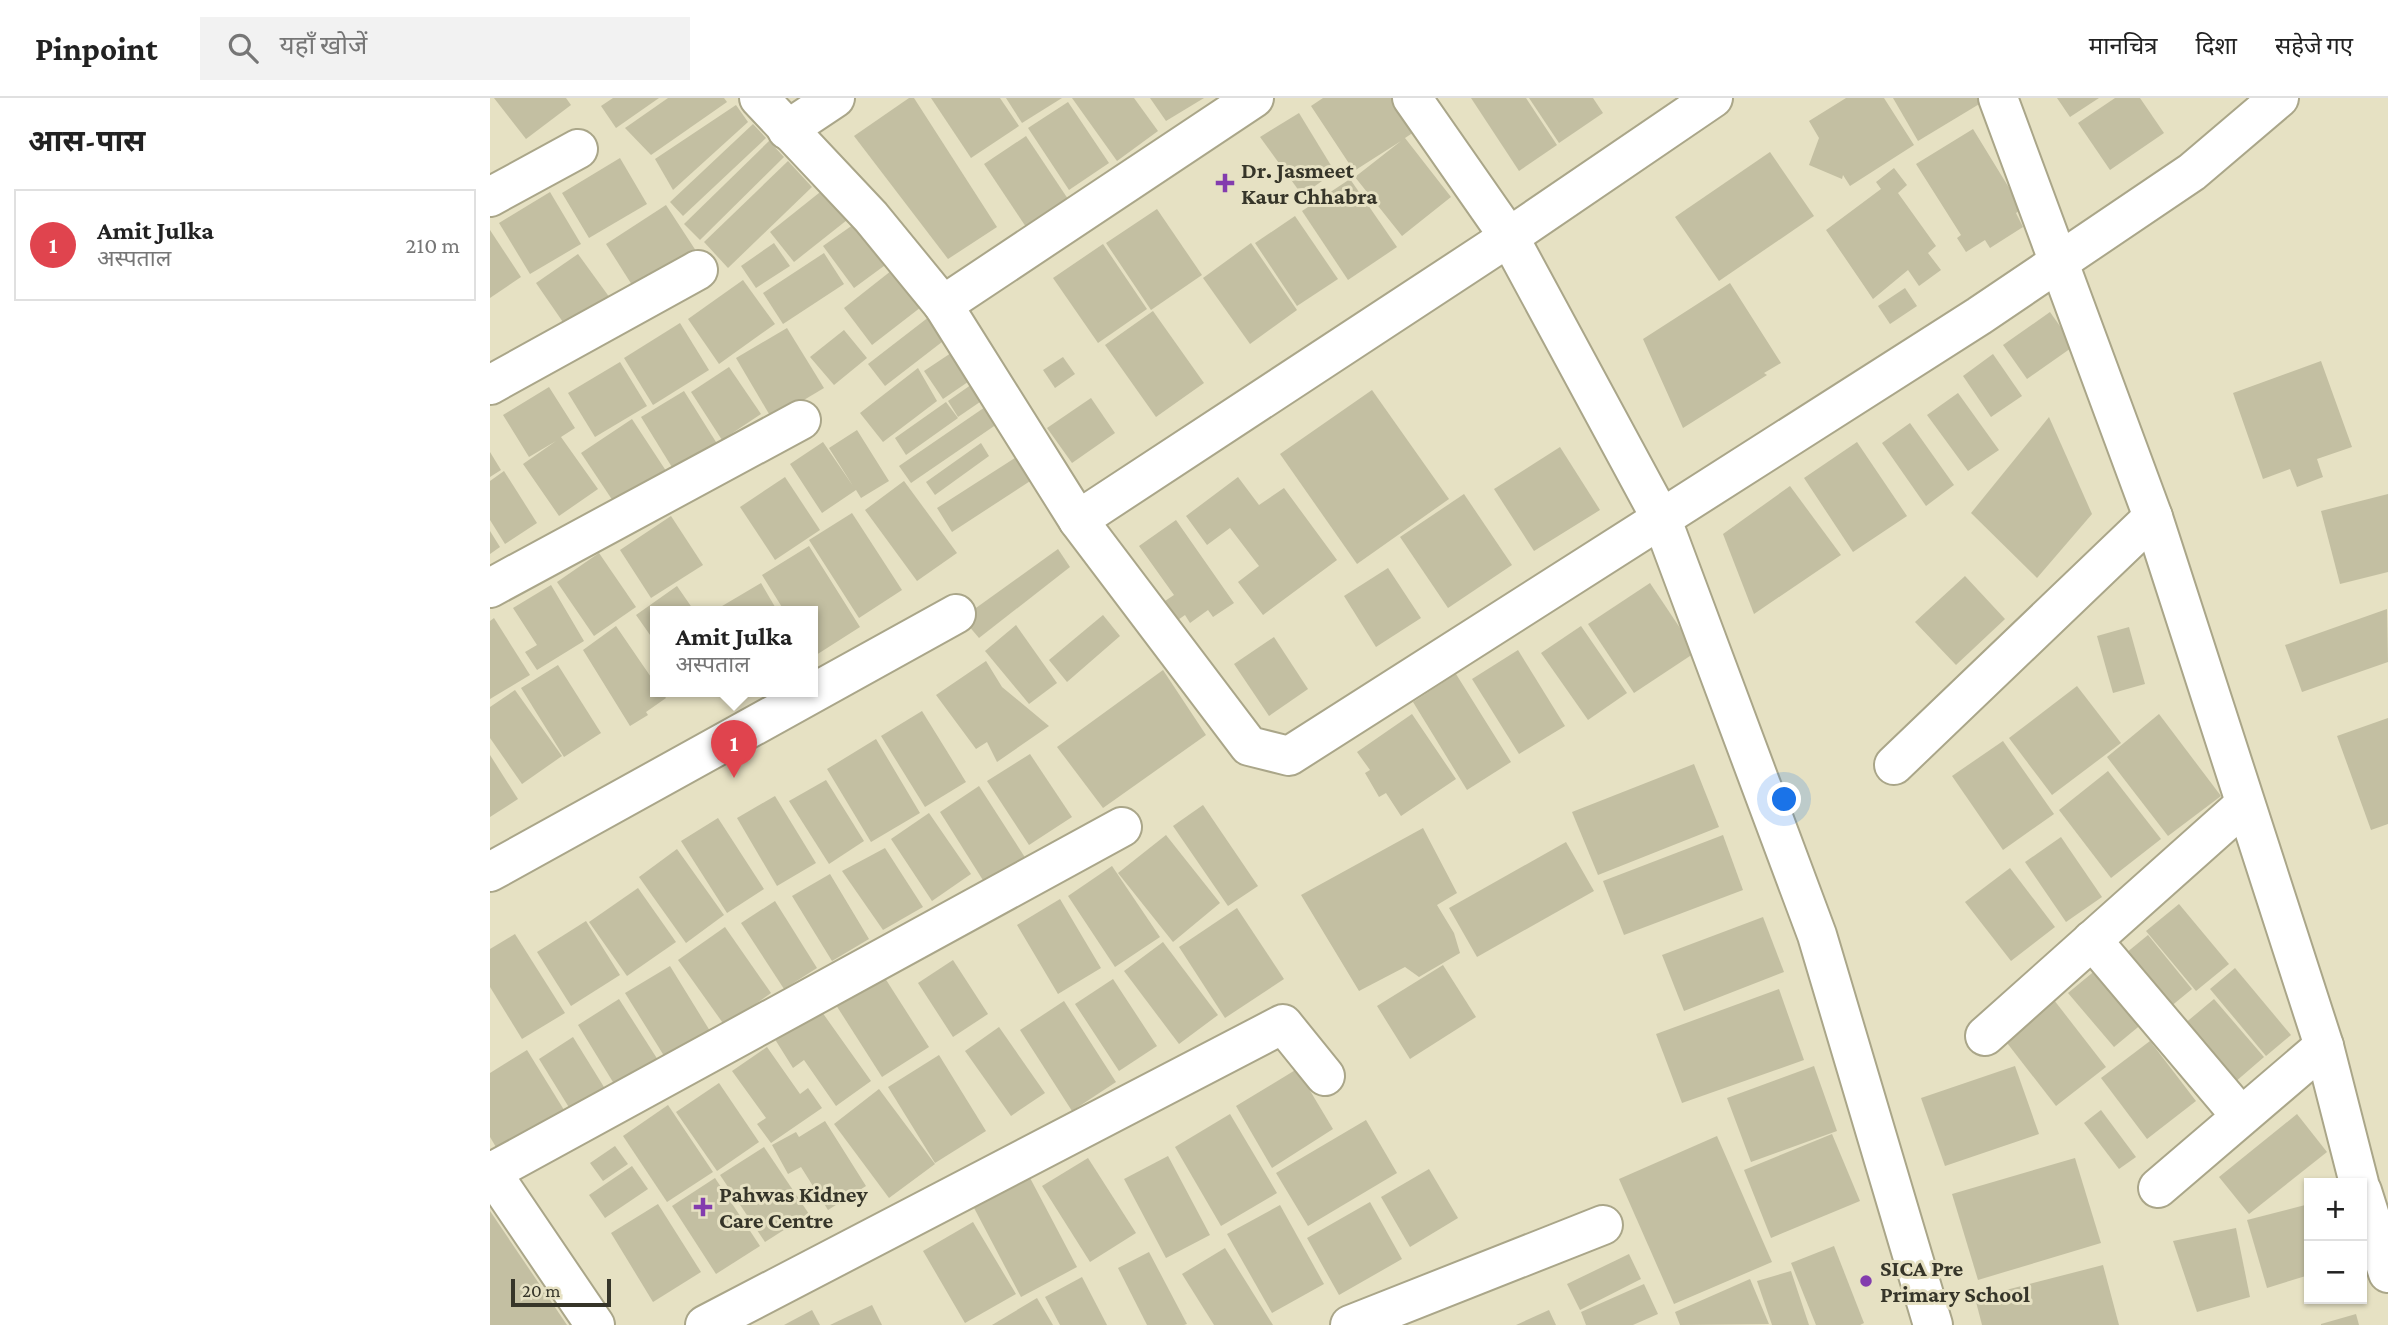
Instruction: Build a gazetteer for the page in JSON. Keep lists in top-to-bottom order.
{
  "places": {
    "health": ["Dr. Jasmeet Kaur Chhabra", "Pahwas Kidney Care Centre"],
    "other": ["SICA Pre Primary School"]
  },
  "scale_bar": "20 m",
  "page": {
    "header": "Pinpoint",
    "search": "यहाँ खोजें",
    "nav": ["मानचित्र", "दिशा", "सहेजे गए"],
    "heading": "आस-पास",
    "list": [
      {
        "mark": "1",
        "name": "Amit Julka",
        "note": "अस्पताल",
        "value": "210 m"
      }
    ],
    "popup": ["Amit Julka", "अस्पताल"],
    "pins": "1",
    "map_buttons": ["+", "−"],
    "scale": "20 m"
  }
}
